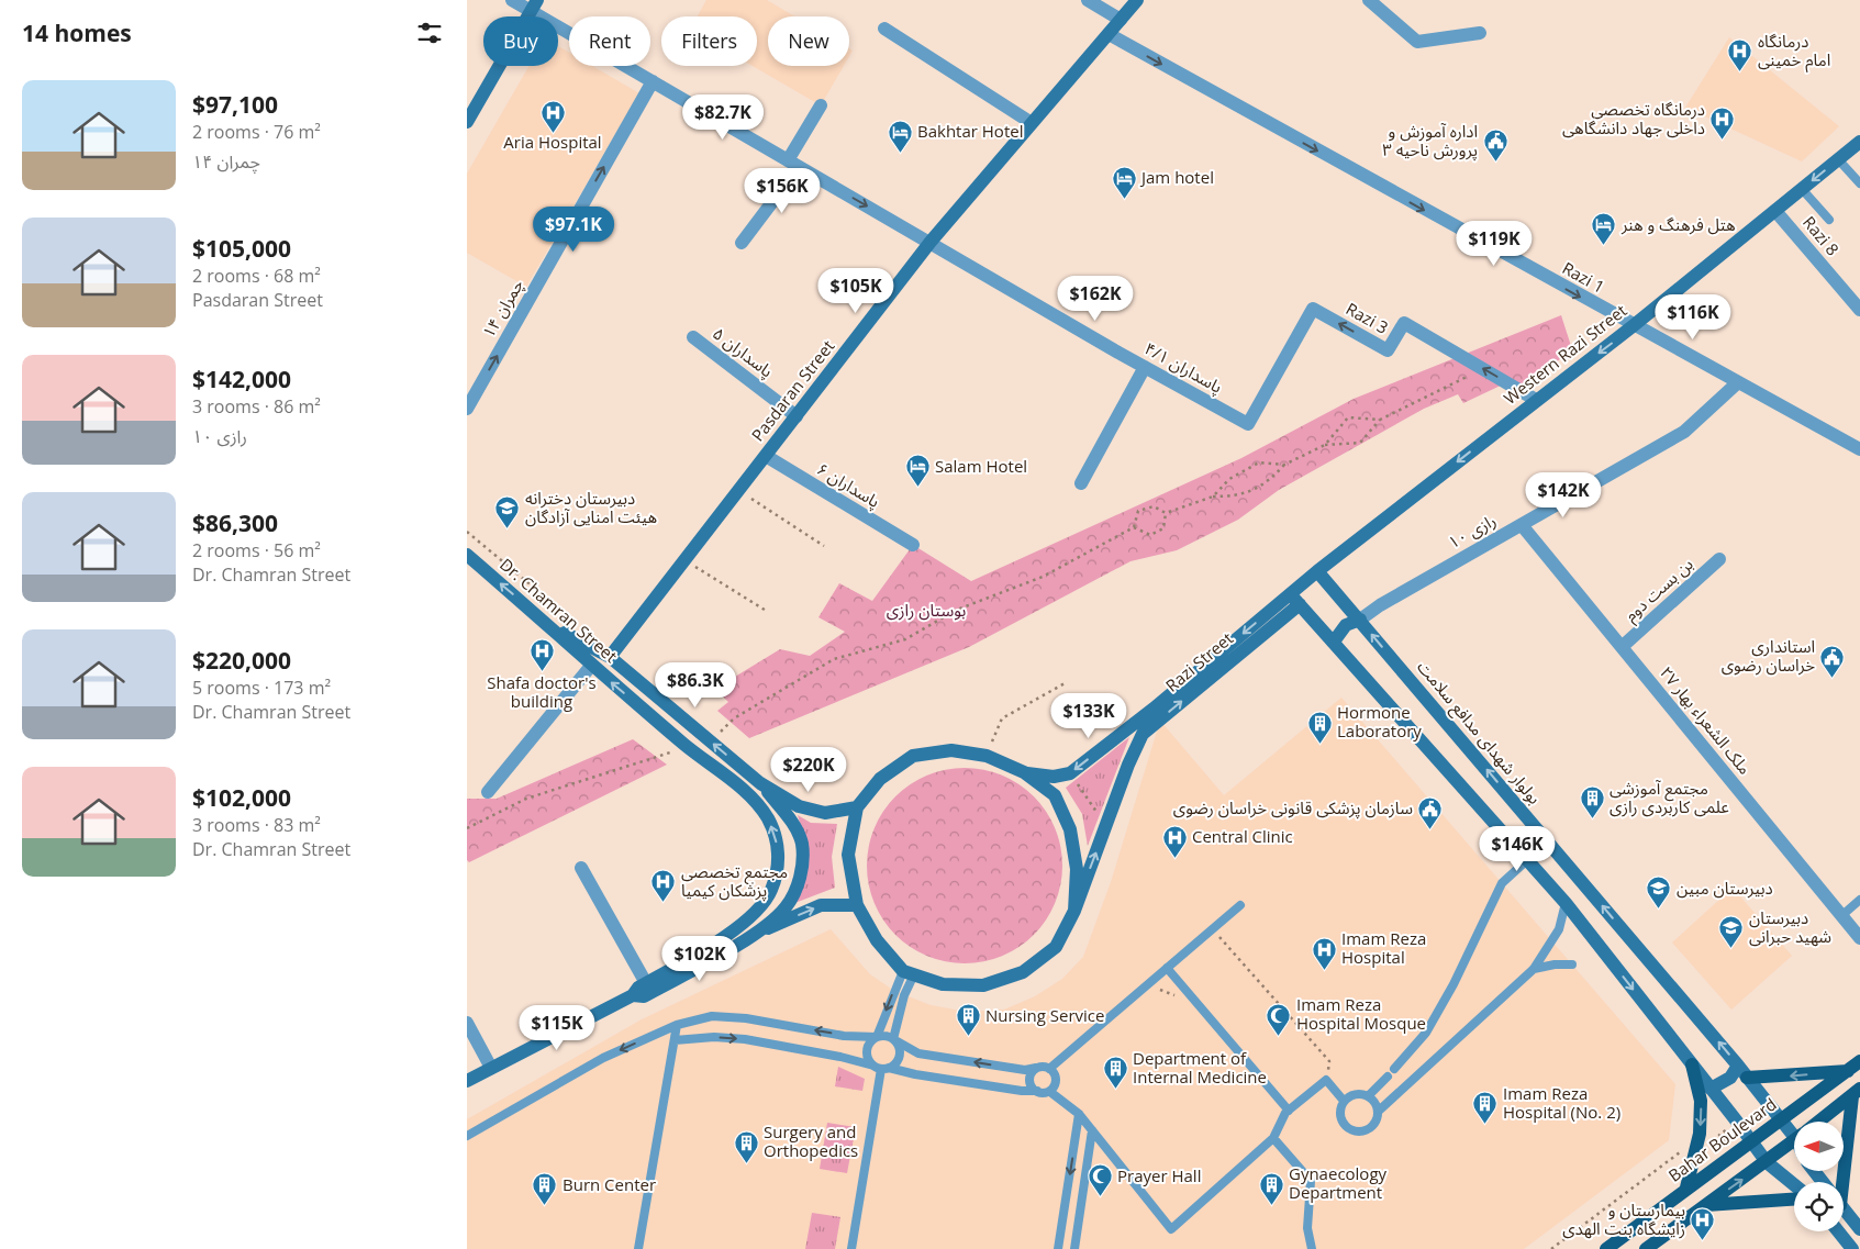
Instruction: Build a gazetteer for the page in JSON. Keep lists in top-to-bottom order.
{
  "streets": {
    "main road": [
      "Western Razi Street",
      "Pasdaran Street",
      "Dr. Chamran Street",
      "Razi Street",
      "بولوار شهدای مدافع سلامت",
      "Bahar Boulevard"
    ],
    "street": [
      "Razi 8",
      "Razi 1",
      "چمران ۱۴",
      "Razi 3",
      "پاسداران ۵",
      "پاسداران ۴/۱",
      "پاسداران ۶",
      "رازی ۱۰",
      "بن بست دوم",
      "ملک الشعراء بهار ۲۷"
    ]
  },
  "crossings": [
    ["Razi 8", "Western Razi Street"],
    ["Razi 1", "Western Razi Street"],
    ["Razi 1", "Pasdaran Street"],
    ["Razi 1", "رازی ۱۰"],
    ["چمران ۱۴", "پاسداران ۴/۱"],
    ["Razi 3", "Western Razi Street"],
    ["Razi 3", "پاسداران ۴/۱"],
    ["پاسداران ۵", "Pasdaran Street"],
    ["Western Razi Street", "Razi Street"],
    ["Western Razi Street", "بولوار شهدای مدافع سلامت"],
    ["پاسداران ۴/۱", "Pasdaran Street"],
    ["Pasdaran Street", "پاسداران ۶"],
    ["رازی ۱۰", "ملک الشعراء بهار ۲۷"],
    ["رازی ۱۰", "بولوار شهدای مدافع سلامت"],
    ["بن بست دوم", "ملک الشعراء بهار ۲۷"],
    ["بولوار شهدای مدافع سلامت", "Bahar Boulevard"]
  ],
  "one_way": ["Razi 1", "چمران ۱۴", "Western Razi Street"],
  "parks": ["بوستان رازی"],
  "places": {
    "hospital": [
      "درمانگاه امام خمینی",
      "Aria Hospital",
      "درمانگاه تخصصی داخلی جهاد دانشگاهی",
      "Shafa doctor's building",
      "Central Clinic",
      "مجتمع تخصصی پزشکان کیمیا",
      "Imam Reza Hospital",
      "بیمارستان و زایشگاه بنت الهدی"
    ],
    "hotel": [
      "Bakhtar Hotel",
      "Jam hotel",
      "هتل فرهنگ و هنر",
      "Salam Hotel"
    ],
    "public building": ["اداره آموزش و پرورش ناحیه ۳", "استانداری خراسان رضوی", "سازمان پزشکی قانونی خراسان رضوی"],
    "school or university": ["دبیرستان دخترانه هیئت امنایی آزادگان", "دبیرستان مبین", "دبیرستان شهید حبرانی"],
    "building": [
      "Hormone Laboratory",
      "مجتمع آموزشی علمی کاربردی رازی",
      "Nursing Service",
      "Department of Internal Medicine",
      "Imam Reza Hospital (No. 2)",
      "Surgery and Orthopedics",
      "Gynaecology Department",
      "Burn Center"
    ],
    "mosque": ["Imam Reza Hospital Mosque", "Prayer Hall"]
  },
  "north": "left",
  "page": {
    "heading": "14 homes",
    "chip": [
      "Buy",
      "Rent",
      "Filters",
      "New"
    ],
    "list": [
      {
        "name": "$97,100",
        "note": "2 rooms · 76 m² · چمران ۱۴"
      },
      {
        "name": "$105,000",
        "note": "2 rooms · 68 m² · Pasdaran Street"
      },
      {
        "name": "$142,000",
        "note": "3 rooms · 86 m² · رازی ۱۰"
      },
      {
        "name": "$86,300",
        "note": "2 rooms · 56 m² · Dr. Chamran Street"
      },
      {
        "name": "$220,000",
        "note": "5 rooms · 173 m² · Dr. Chamran Street"
      },
      {
        "name": "$102,000",
        "note": "3 rooms · 83 m² · Dr. Chamran Street"
      }
    ],
    "price": [
      "$82.7K",
      "$156K",
      "$97.1K",
      "$119K",
      "$105K",
      "$162K",
      "$116K",
      "$142K",
      "$86.3K",
      "$133K",
      "$220K",
      "$146K",
      "$102K",
      "$115K"
    ]
  }
}
